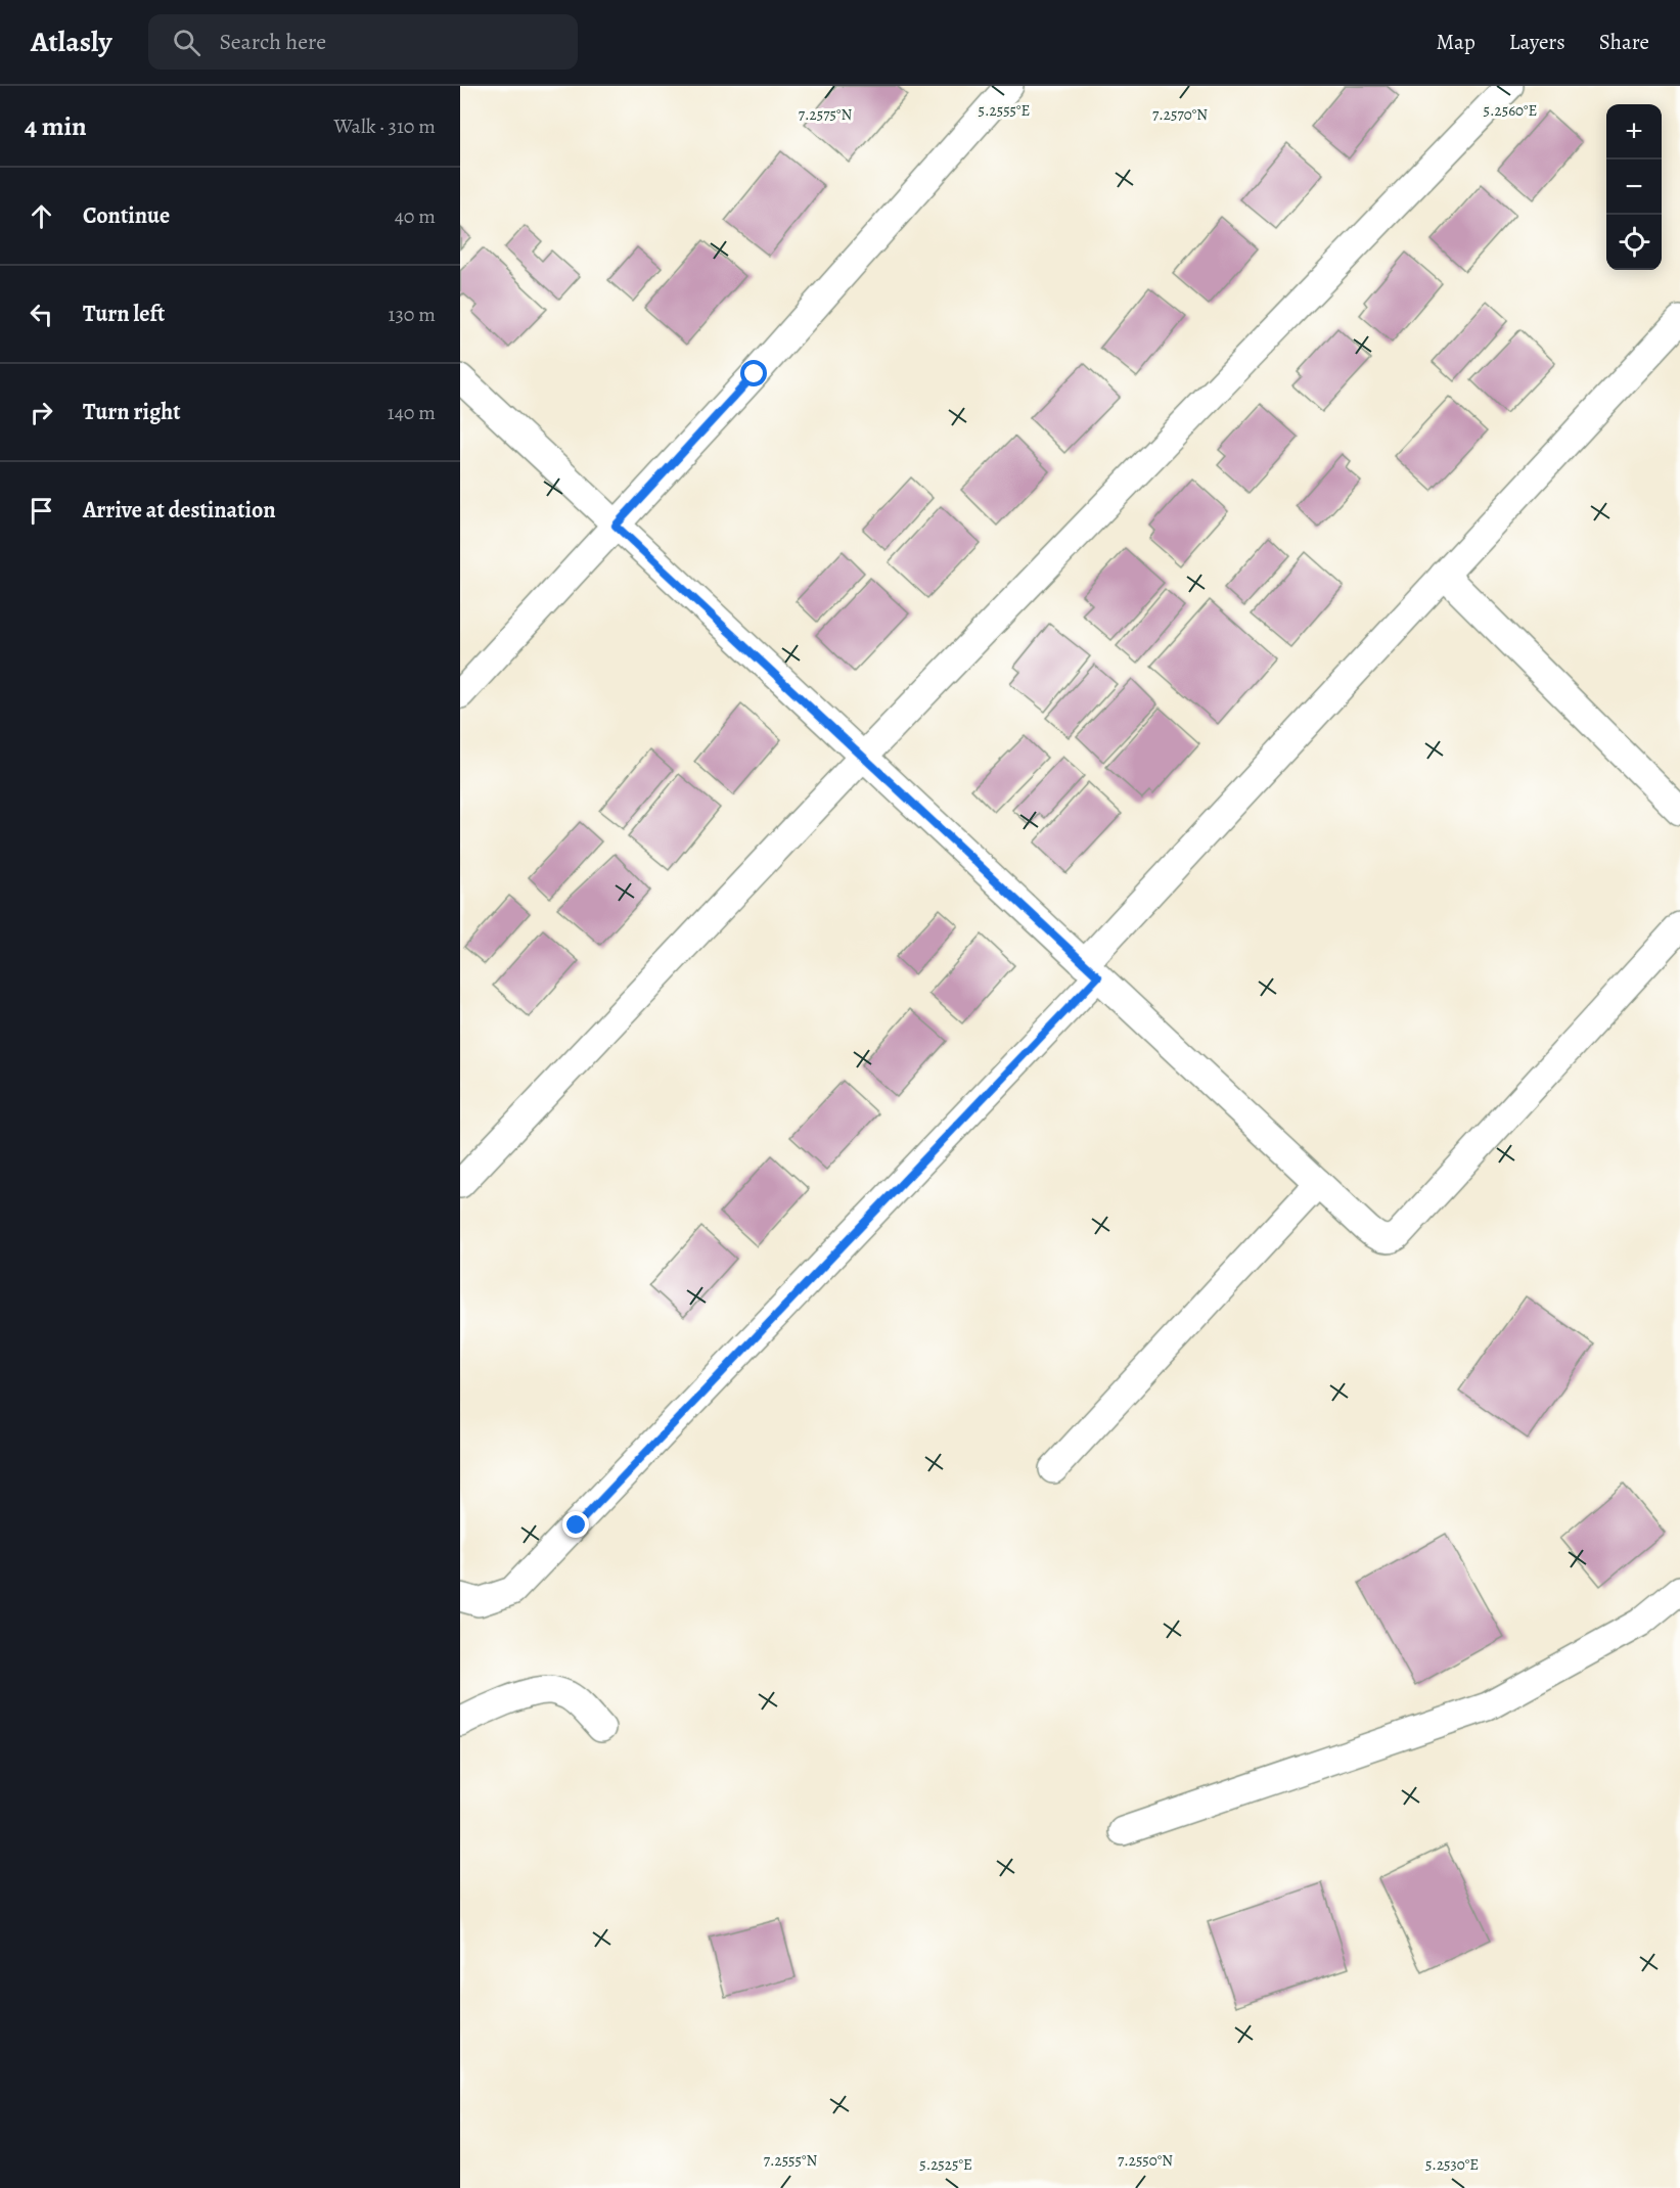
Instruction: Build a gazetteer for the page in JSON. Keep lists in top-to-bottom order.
{
  "page": {
    "header": "Atlasly",
    "search": "Search here",
    "nav": ["Map", "Layers", "Share"],
    "heading": ["4 min", "Walk · 310 m"],
    "map_buttons": ["+", "−"],
    "list": [
      ["Continue", "40 m"],
      ["Turn left", "130 m"],
      ["Turn right", "140 m"],
      "Arrive at destination"
    ]
  },
  "coordinates": [
    "5.2555°E",
    "5.2560°E",
    "7.2575°N",
    "7.2570°N",
    "7.2555°N",
    "7.2550°N",
    "5.2525°E",
    "5.2530°E"
  ]
}
